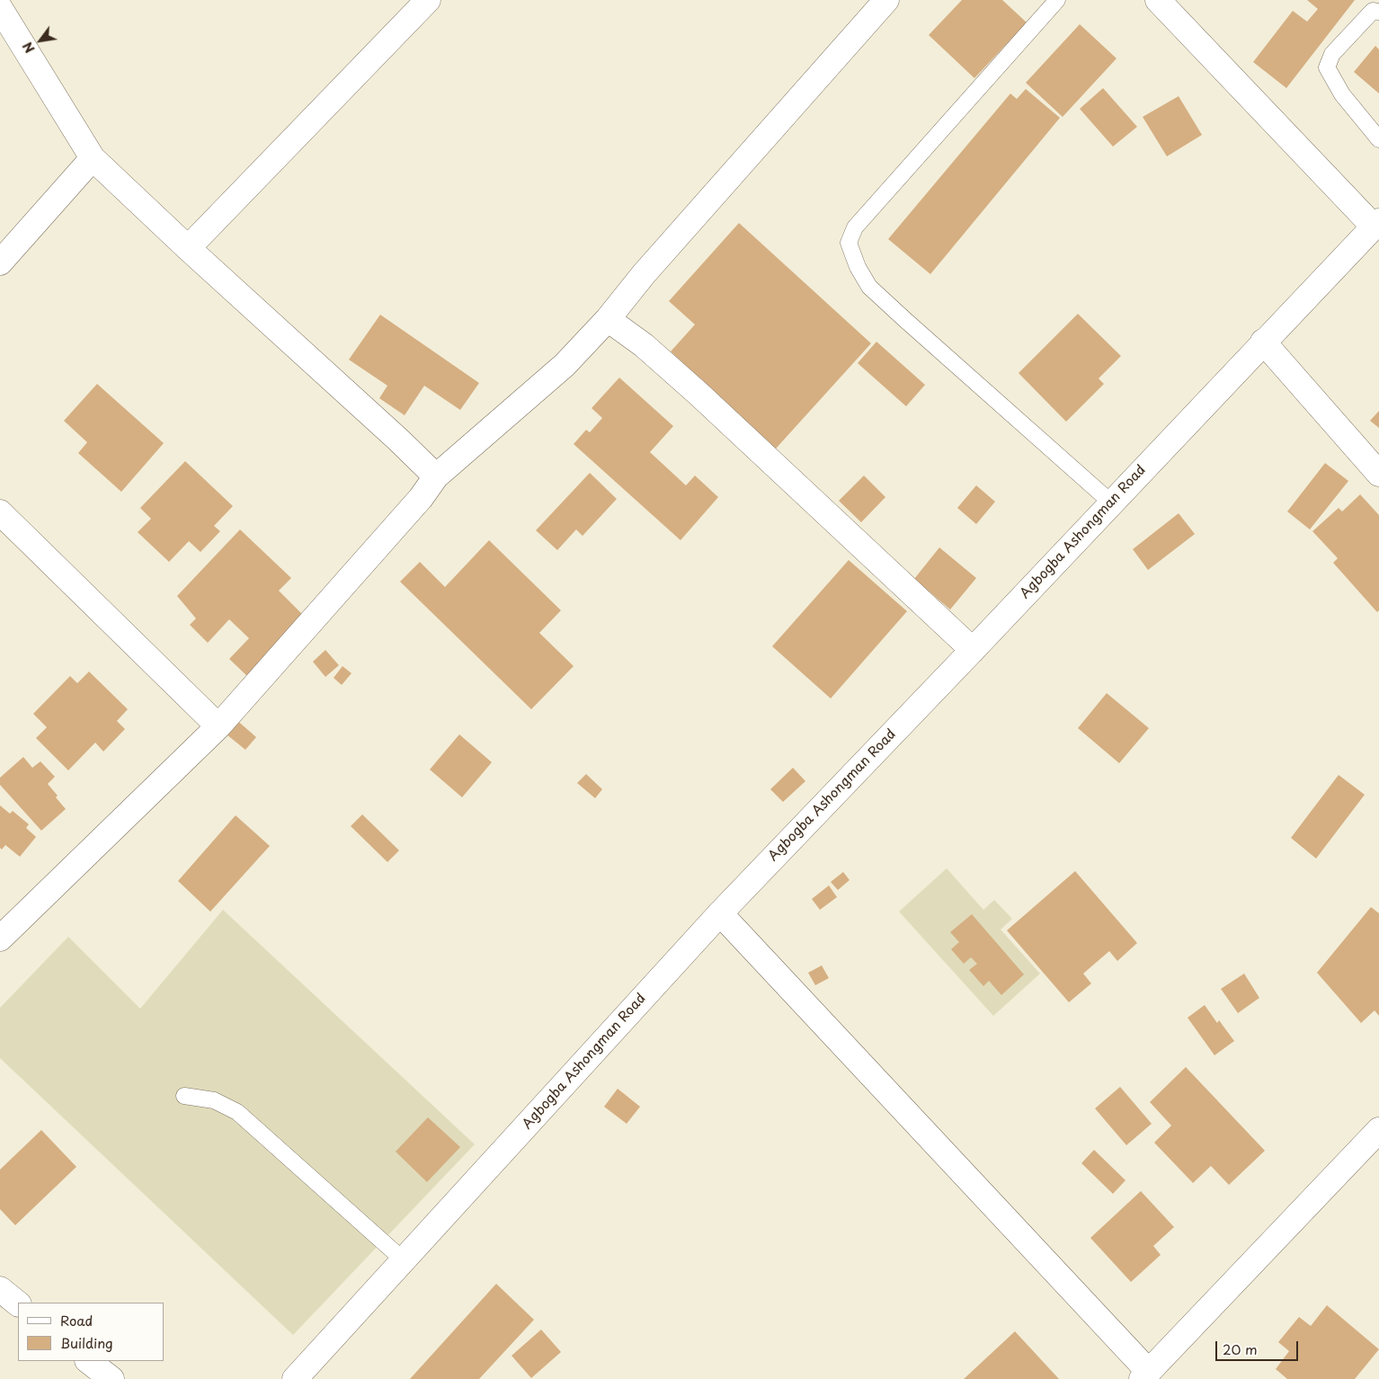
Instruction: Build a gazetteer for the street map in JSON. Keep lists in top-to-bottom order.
{
  "streets": {
    "street": ["Agbogba Ashongman Road"]
  },
  "legend": ["Road", "Building"],
  "scale_bar": "20 m",
  "north": "bottom left"
}
